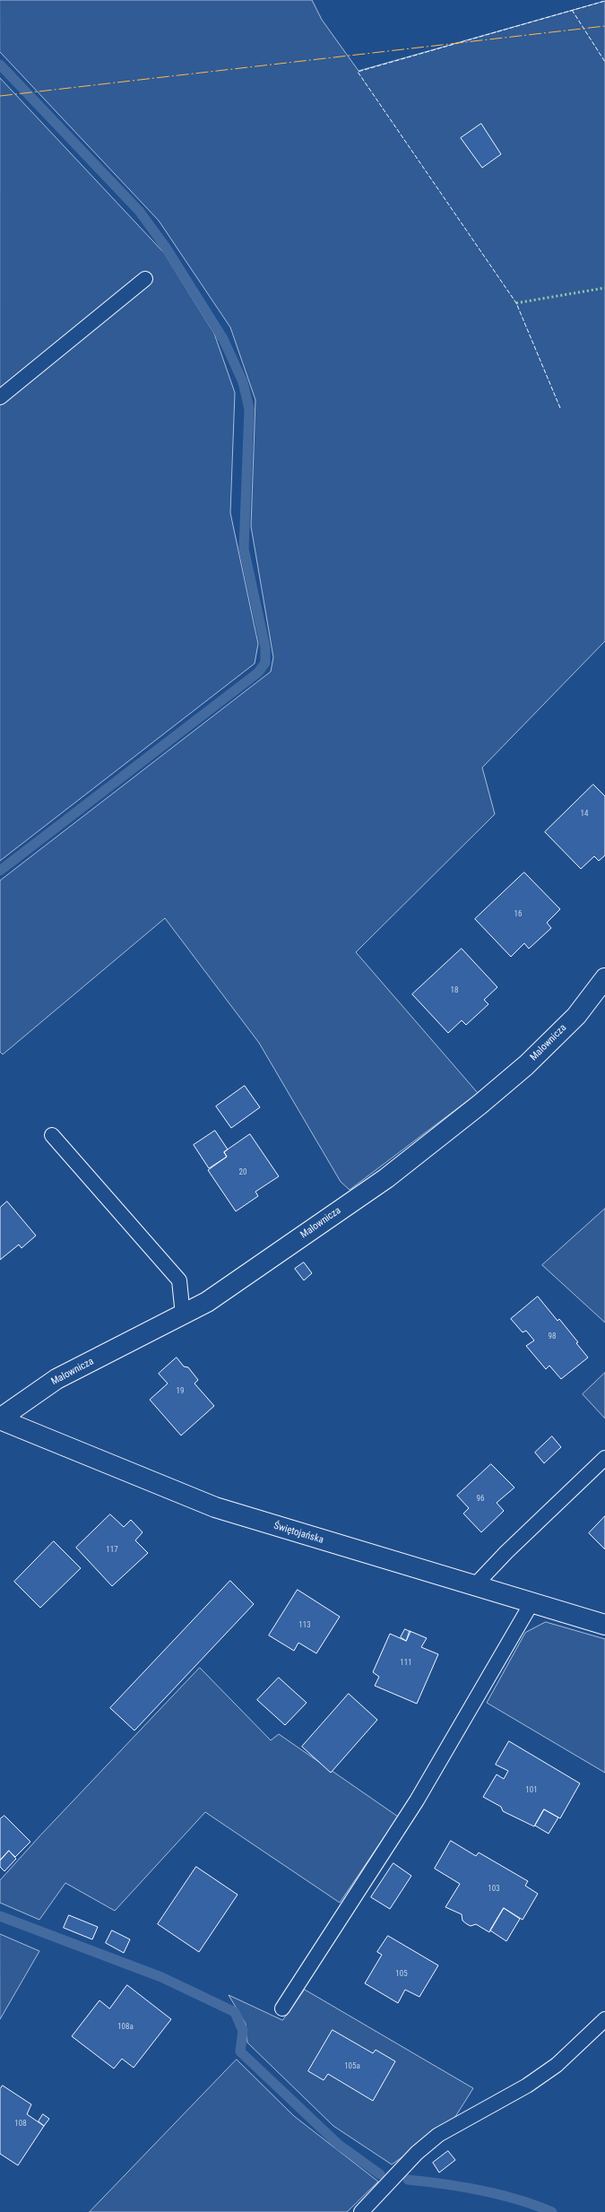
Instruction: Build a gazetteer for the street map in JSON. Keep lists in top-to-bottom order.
{
  "streets": {
    "street": ["Malownicza", "Świętojańska"]
  },
  "crossings": [
    ["Malownicza", "Świętojańska"]
  ],
  "house_numbers": [
    "14",
    "16",
    "18",
    "20",
    "98",
    "19",
    "96",
    "117",
    "113",
    "111",
    "101",
    "103",
    "105",
    "108a",
    "105a",
    "108"
  ]
}
